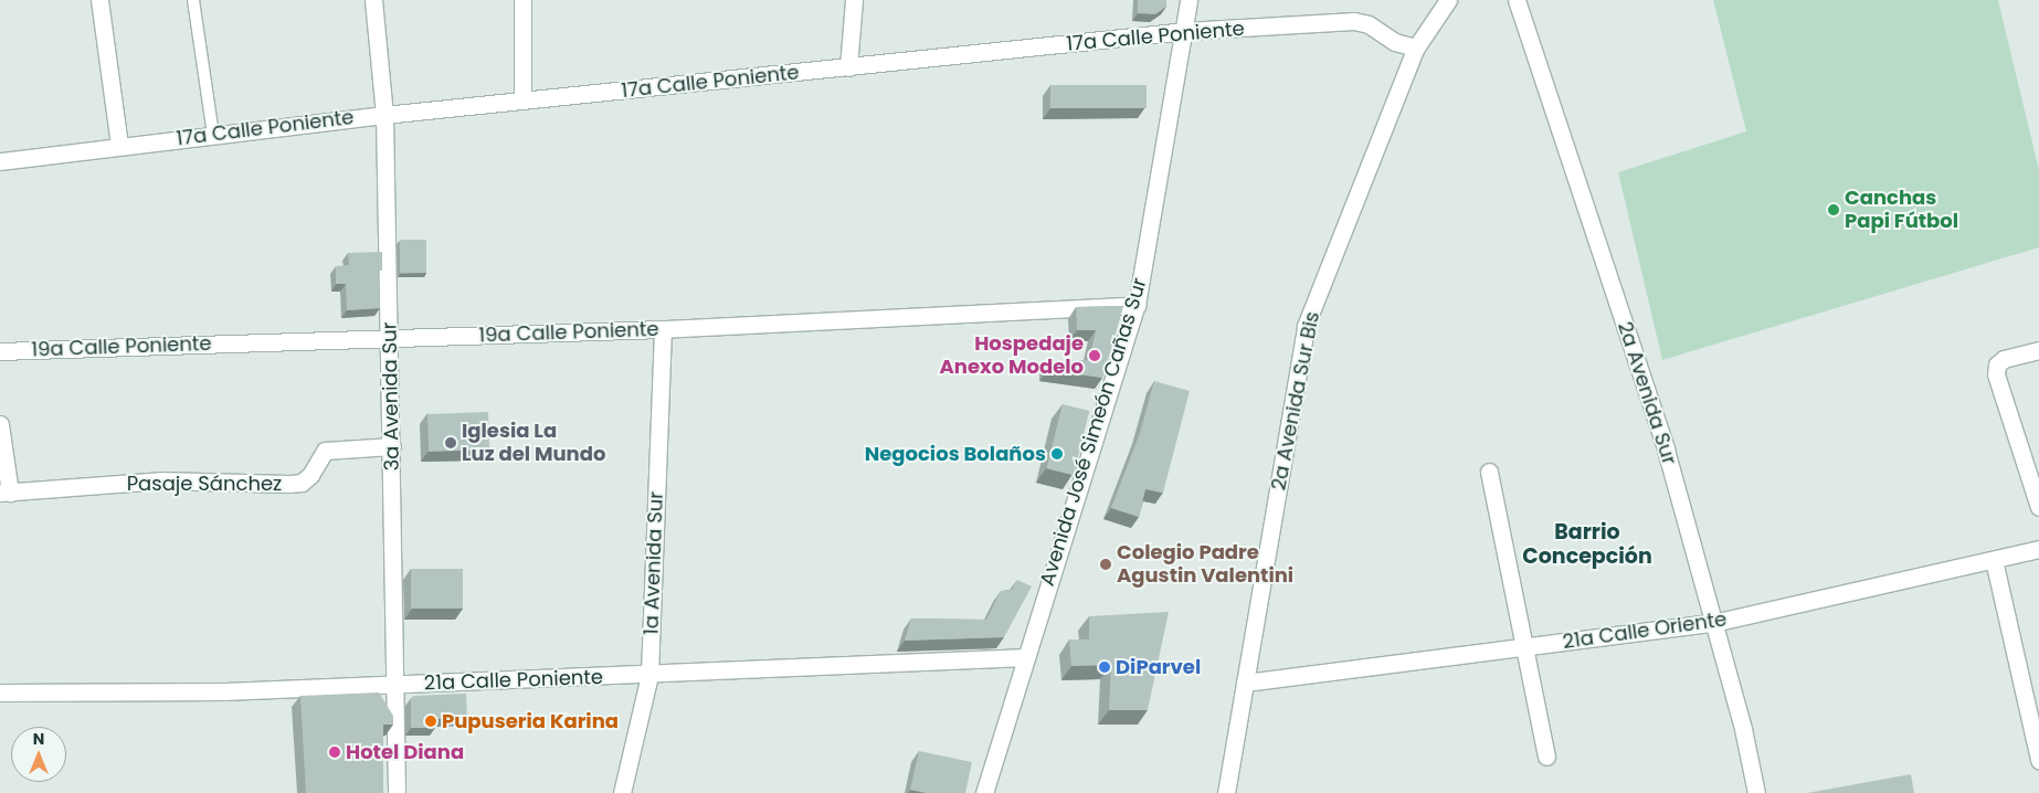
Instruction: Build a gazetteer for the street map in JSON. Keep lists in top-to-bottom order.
{
  "streets": {
    "street": [
      "17a Calle Poniente",
      "19a Calle Poniente",
      "2a Avenida Sur",
      "3a Avenida Sur",
      "2a Avenida Sur Bis",
      "Avenida José Simeón Cañas Sur",
      "Pasaje Sánchez",
      "1a Avenida Sur",
      "21a Calle Oriente",
      "21a Calle Poniente"
    ]
  },
  "crossings": [
    ["17a Calle Poniente", "3a Avenida Sur"],
    ["17a Calle Poniente", "2a Avenida Sur Bis"],
    ["17a Calle Poniente", "Avenida José Simeón Cañas Sur"],
    ["19a Calle Poniente", "3a Avenida Sur"],
    ["19a Calle Poniente", "Avenida José Simeón Cañas Sur"],
    ["19a Calle Poniente", "1a Avenida Sur"],
    ["2a Avenida Sur", "21a Calle Oriente"],
    ["3a Avenida Sur", "Pasaje Sánchez"],
    ["3a Avenida Sur", "21a Calle Poniente"],
    ["2a Avenida Sur Bis", "21a Calle Oriente"],
    ["Avenida José Simeón Cañas Sur", "21a Calle Poniente"],
    ["1a Avenida Sur", "21a Calle Poniente"]
  ],
  "districts": ["Barrio Concepción"],
  "places": [
    "Canchas Papi Fútbol",
    "Hospedaje Anexo Modelo",
    "Iglesia La Luz del Mundo",
    "Negocios Bolaños",
    "Colegio Padre Agustin Valentini",
    "DiParvel",
    "Pupuseria Karina",
    "Hotel Diana"
  ],
  "north": "top"
}
